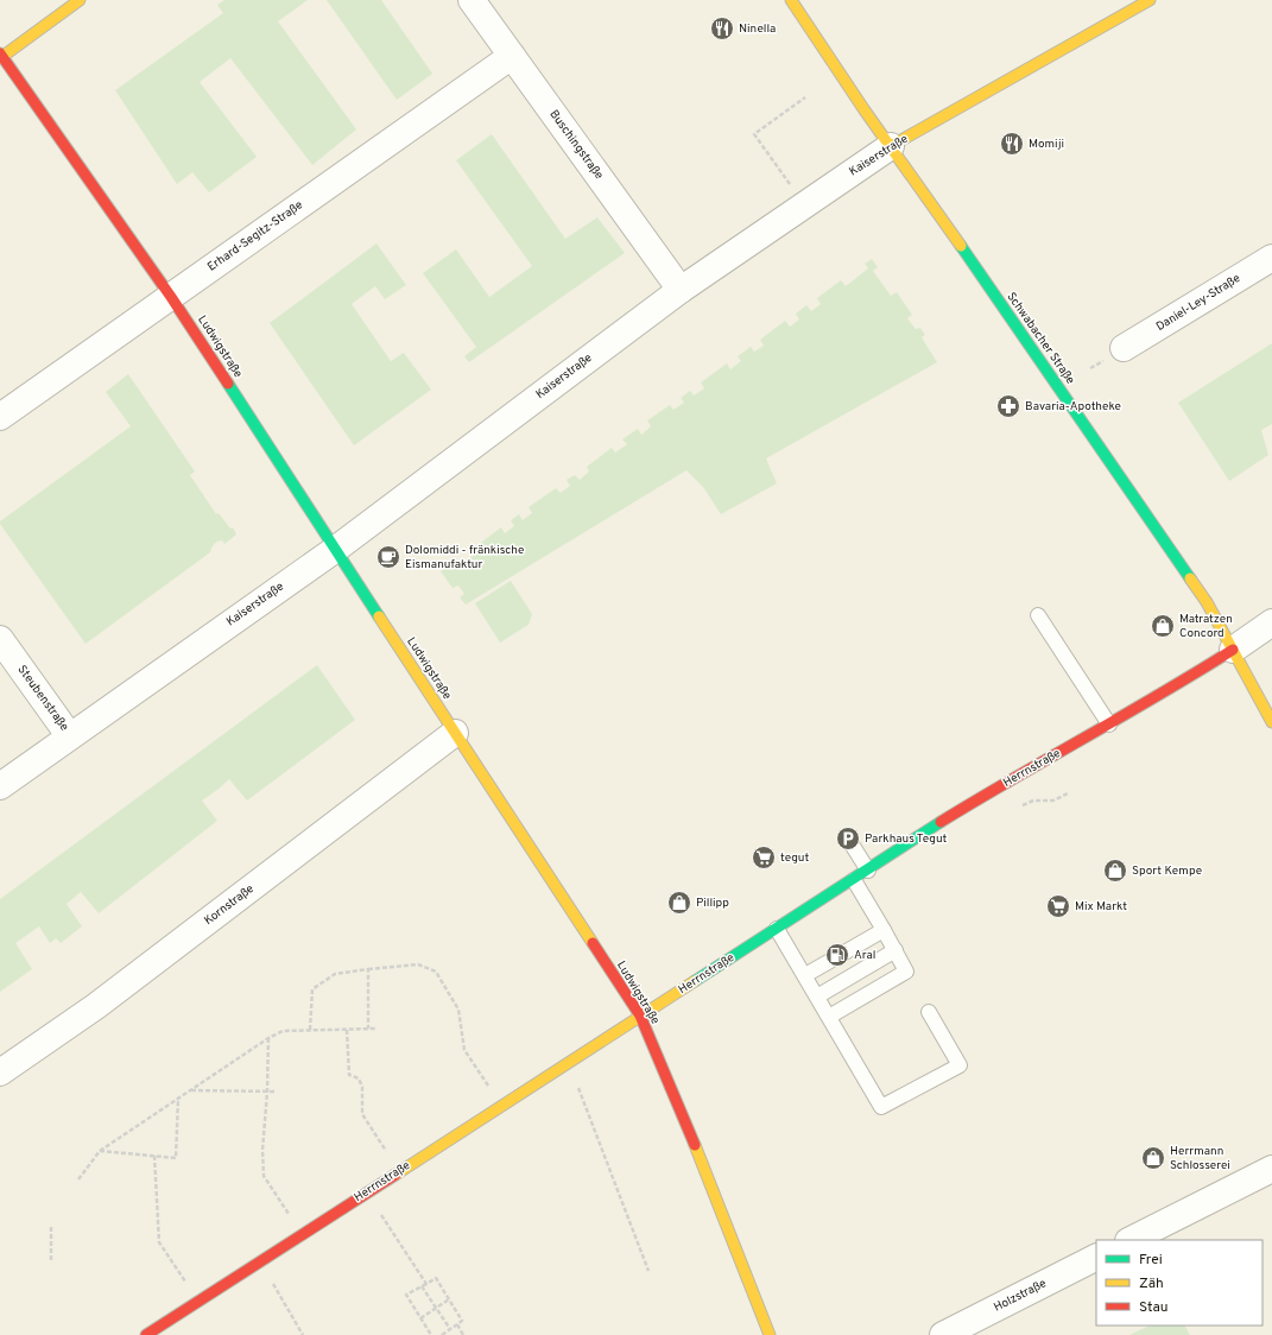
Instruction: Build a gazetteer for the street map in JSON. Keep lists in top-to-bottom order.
{
  "streets": {
    "street": [
      "Buschingstraße",
      "Kaiserstraße",
      "Erhard-Segitz-Straße",
      "Daniel-Ley-Straße",
      "Schwabacher Straße",
      "Ludwigstraße",
      "Steubenstraße",
      "Herrnstraße",
      "Kornstraße",
      "Holzstraße"
    ]
  },
  "crossings": [
    ["Buschingstraße", "Kaiserstraße"],
    ["Buschingstraße", "Erhard-Segitz-Straße"],
    ["Kaiserstraße", "Schwabacher Straße"],
    ["Kaiserstraße", "Ludwigstraße"],
    ["Kaiserstraße", "Steubenstraße"],
    ["Erhard-Segitz-Straße", "Ludwigstraße"],
    ["Schwabacher Straße", "Herrnstraße"],
    ["Ludwigstraße", "Herrnstraße"],
    ["Ludwigstraße", "Kornstraße"]
  ],
  "places": {
    "restaurant": ["Ninella", "Momiji"],
    "pharmacy": ["Bavaria-Apotheke"],
    "cafe": ["Dolomiddi - fränkische Eismanufaktur"],
    "shop": [
      "Matratzen Concord",
      "Sport Kempe",
      "Pillipp",
      "Herrmann Schlosserei"
    ],
    "parking": ["Parkhaus Tegut"],
    "supermarket": ["tegut", "Mix Markt"],
    "fuel station": ["Aral"]
  },
  "legend": ["Frei", "Zäh", "Stau"]
}
